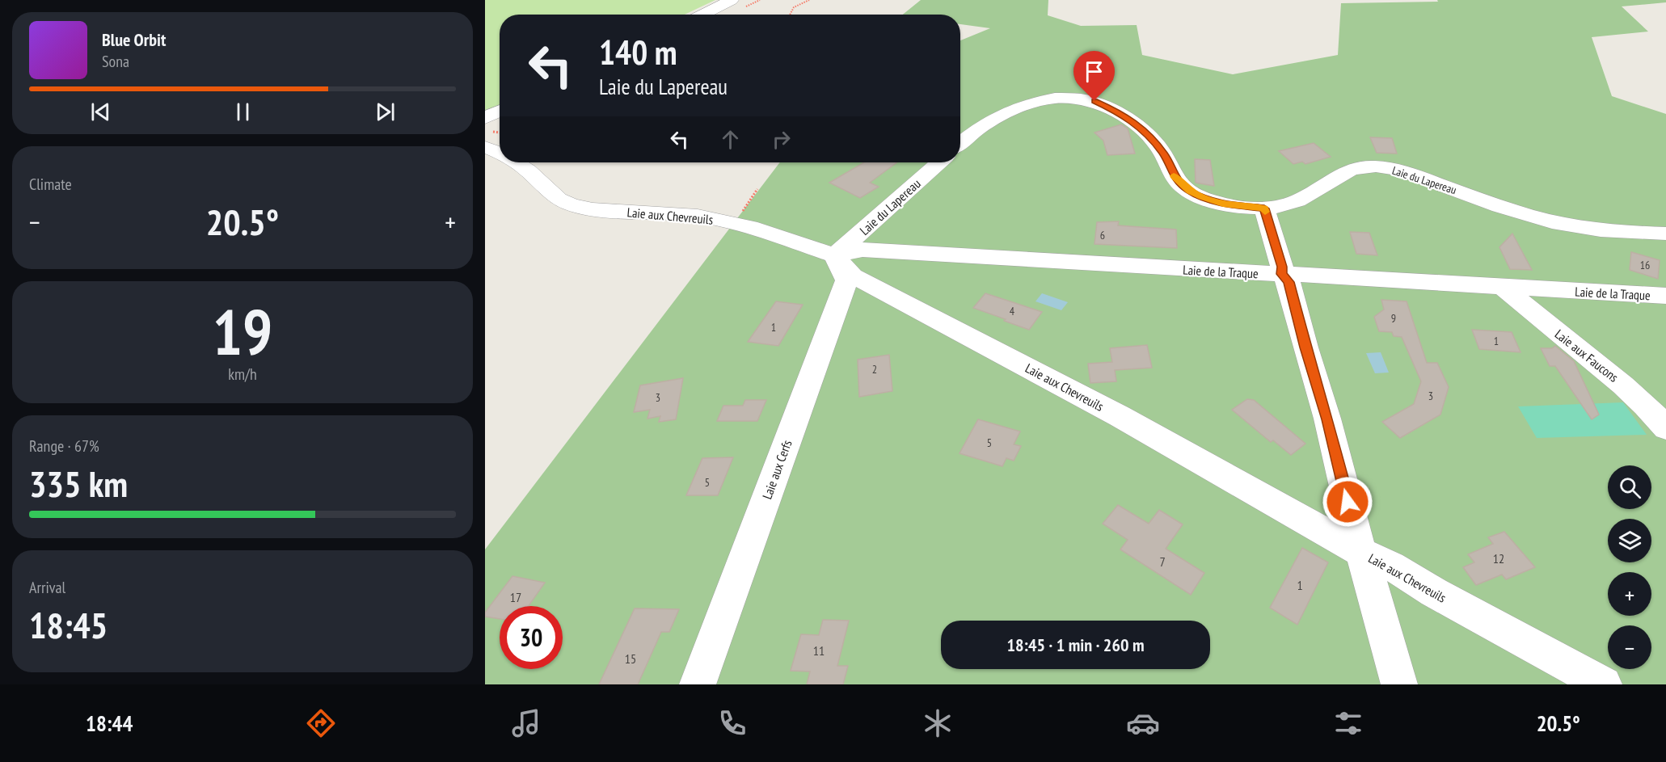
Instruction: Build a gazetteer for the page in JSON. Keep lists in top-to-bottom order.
{
  "streets": {
    "street": [
      "Laie du Lapereau",
      "Laie aux Chevreuils",
      "Laie de la Traque",
      "Laie aux Faucons",
      "Laie aux Cerfs"
    ]
  },
  "crossings": [
    ["Laie du Lapereau", "Laie aux Chevreuils"],
    ["Laie du Lapereau", "Laie de la Traque"],
    ["Laie du Lapereau", "Laie aux Cerfs"],
    ["Laie aux Chevreuils", "Laie de la Traque"],
    ["Laie aux Chevreuils", "Laie aux Cerfs"],
    ["Laie de la Traque", "Laie aux Faucons"],
    ["Laie de la Traque", "Laie aux Cerfs"]
  ],
  "house_numbers": [
    "6",
    "16",
    "4",
    "9",
    "1",
    "1",
    "2",
    "3",
    "3",
    "5",
    "5",
    "12",
    "7",
    "1",
    "17",
    "11",
    "15"
  ],
  "page": {
    "turn": ["140 m", "Laie du Lapereau"],
    "song": ["Blue Orbit", "Sona"],
    "tile": [
      "Climate",
      ["19", "km/h"],
      ["Range · 67%", "335 km"],
      ["Arrival", "18:45"]
    ],
    "heat": ["−", "20.5°", "+"],
    "map_buttons": ["+", "−"],
    "limit": "30",
    "trip": "18:45 · 1 min · 260 m",
    "tabs": ["18:44", "20.5°"]
  }
}
